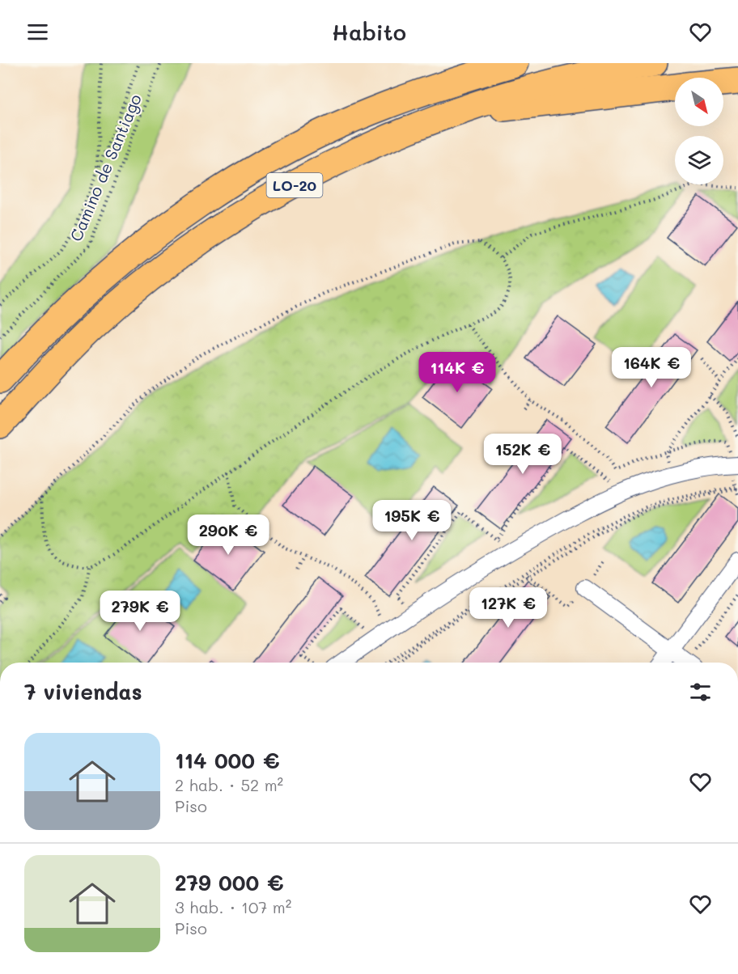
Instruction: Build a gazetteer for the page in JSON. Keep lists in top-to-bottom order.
{
  "streets": {
    "highway": ["LO-20"],
    "path": ["Camino de Santiago"]
  },
  "north": "bottom right",
  "page": {
    "header": "Habito",
    "price": [
      "164K €",
      "114K €",
      "152K €",
      "195K €",
      "290K €",
      "127K €",
      "279K €"
    ],
    "heading": "7 viviendas",
    "list": [
      {
        "name": "114 000 €",
        "note": "2 hab. · 52 m² · Piso"
      },
      {
        "name": "279 000 €",
        "note": "3 hab. · 107 m² · Piso"
      }
    ]
  }
}
